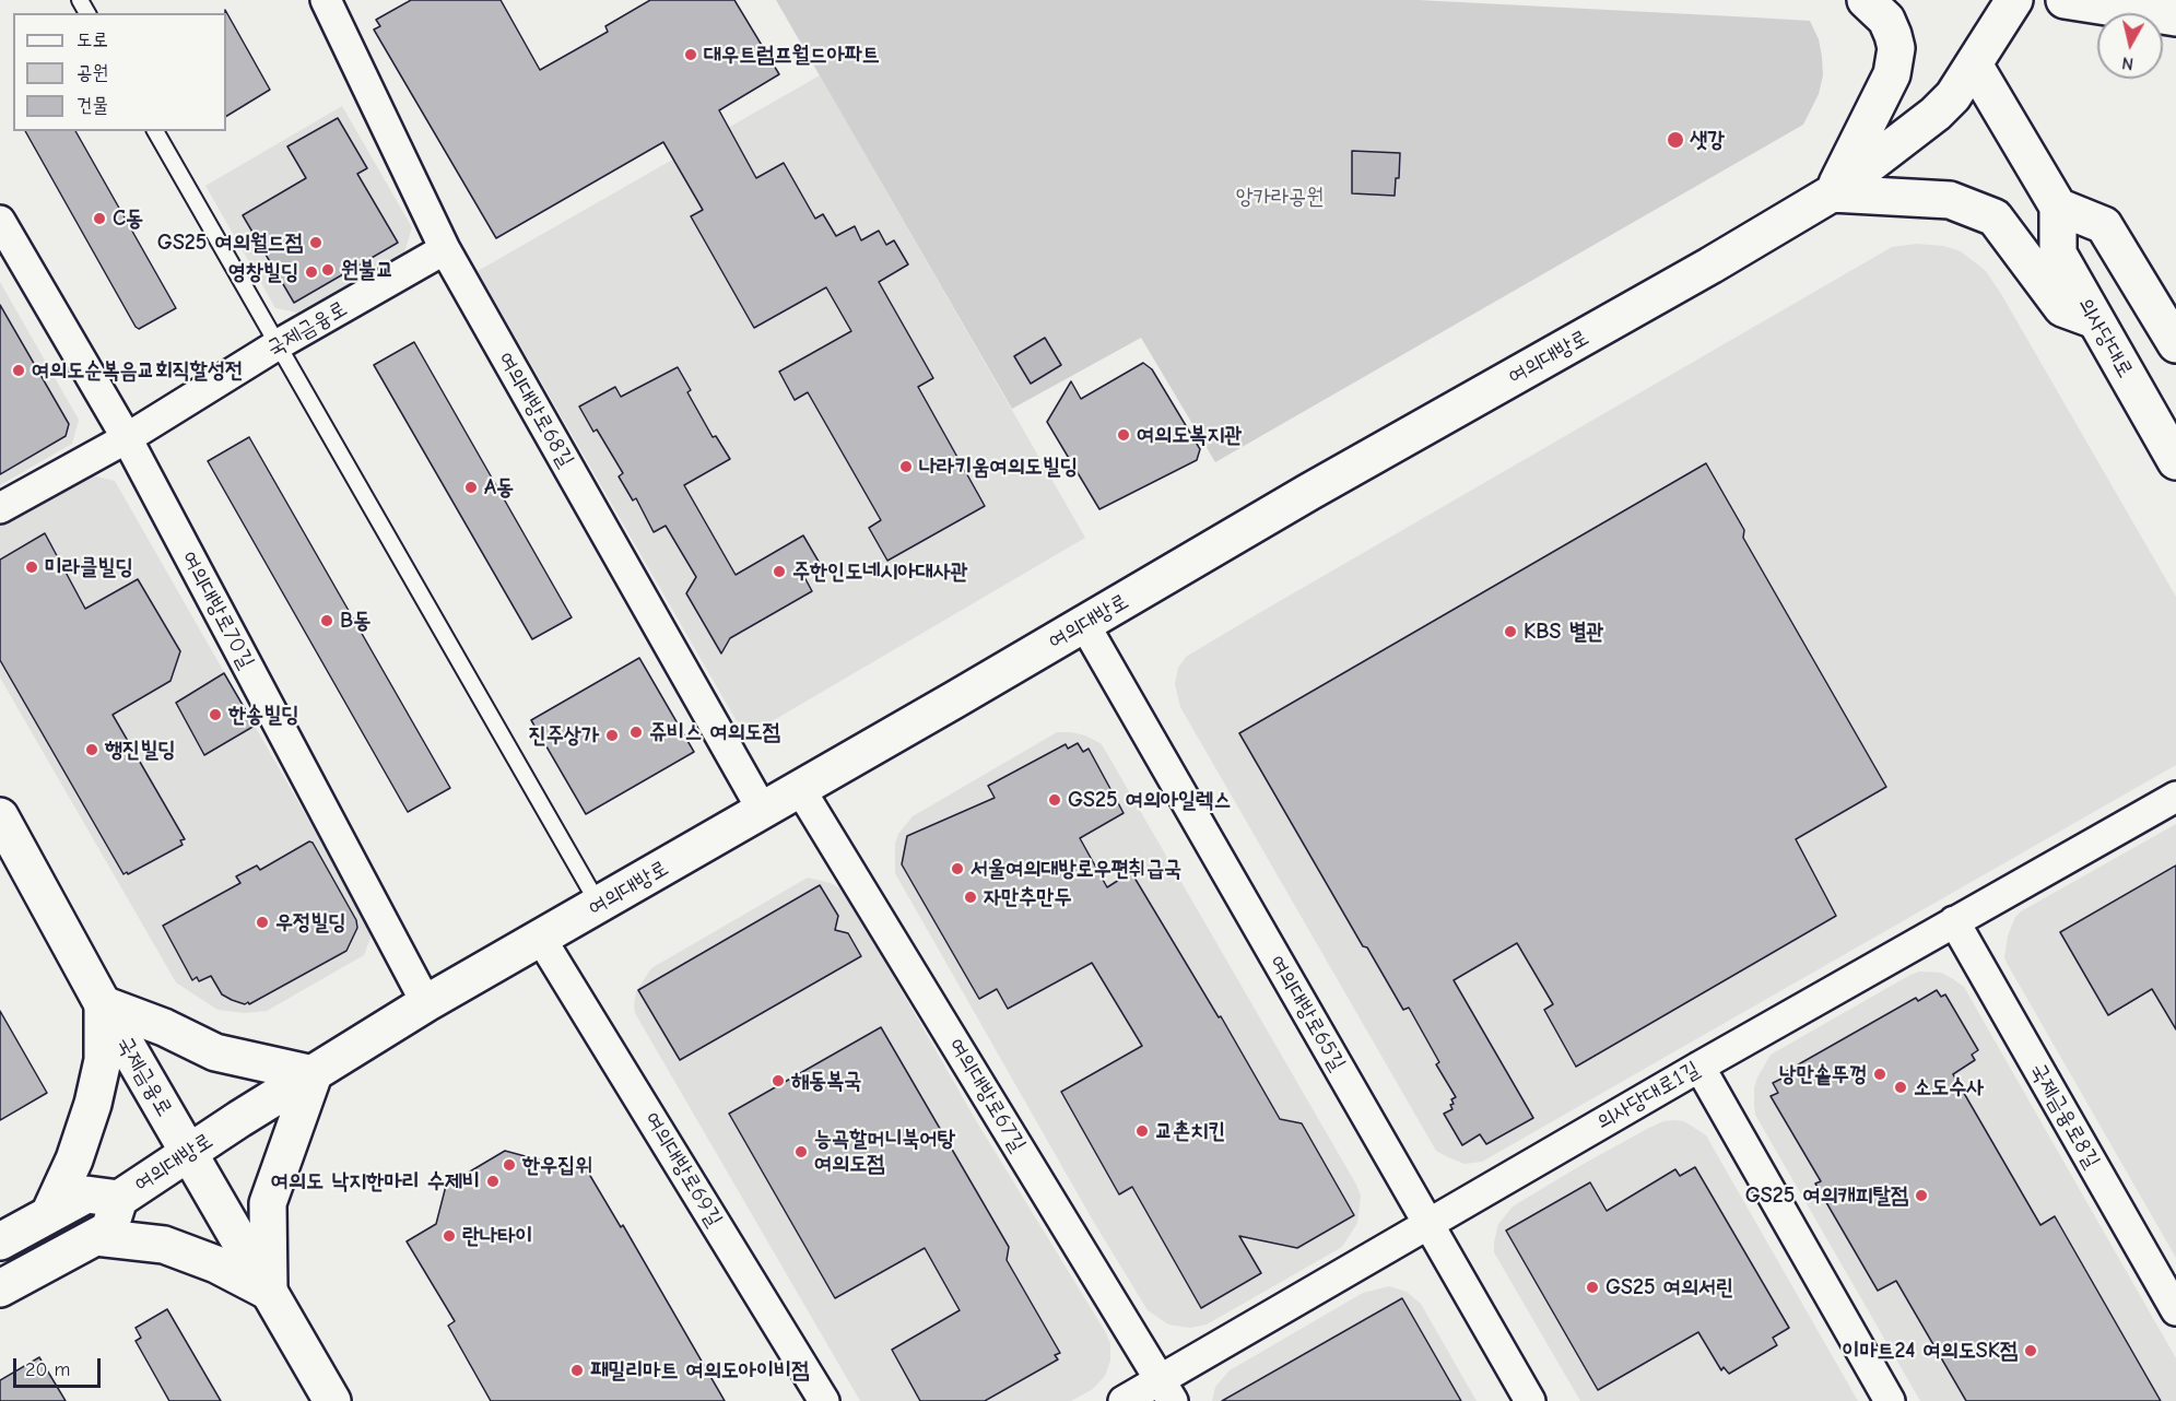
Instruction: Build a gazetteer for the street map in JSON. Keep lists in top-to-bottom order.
{
  "streets": {
    "main road": ["국제금융로", "의사당대로", "여의대방로"],
    "street": [
      "여의대방로68길",
      "여의대방로70길",
      "여의대방로65길",
      "여의대방로67길",
      "의사당대로1길",
      "국제금융로8길",
      "여의대방로69길"
    ]
  },
  "crossings": [
    ["국제금융로", "여의대방로"],
    ["국제금융로", "여의대방로68길"],
    ["국제금융로", "여의대방로70길"],
    ["여의대방로", "여의대방로68길"],
    ["여의대방로", "여의대방로70길"],
    ["여의대방로", "여의대방로65길"],
    ["여의대방로", "여의대방로67길"],
    ["여의대방로", "여의대방로69길"],
    ["여의대방로65길", "의사당대로1길"],
    ["여의대방로67길", "의사당대로1길"],
    ["의사당대로1길", "국제금융로8길"]
  ],
  "parks": ["앙카라공원"],
  "places": [
    "대우트럼프월드아파트",
    "샛강",
    "C동",
    "GS25 여의월드점",
    "원불교",
    "영창빌딩",
    "여의도순복음교회직할성전",
    "여의도복지관",
    "나라키움여의도빌딩",
    "A동",
    "미라클빌딩",
    "주한인도네시아대사관",
    "B동",
    "KBS 별관",
    "한송빌딩",
    "쥬비스 여의도점",
    "진주상가",
    "행진빌딩",
    "GS25 여의아일렉스",
    "서울여의대방로우편취급국",
    "자만추만두",
    "우정빌딩",
    "낭만솥뚜껑",
    "해동복국",
    "소도수사",
    "교촌치킨",
    "능곡할머니북어탕 여의도점",
    "한우집위",
    "여의도 낙지한마리 수제비",
    "GS25 여의캐피탈점",
    "란나타이",
    "GS25 여의서린",
    "이마트24 여의도SK점",
    "패밀리마트 여의도아이비점"
  ],
  "legend": ["도로", "공원", "건물"],
  "scale_bar": "20 m",
  "north": "bottom"
}
